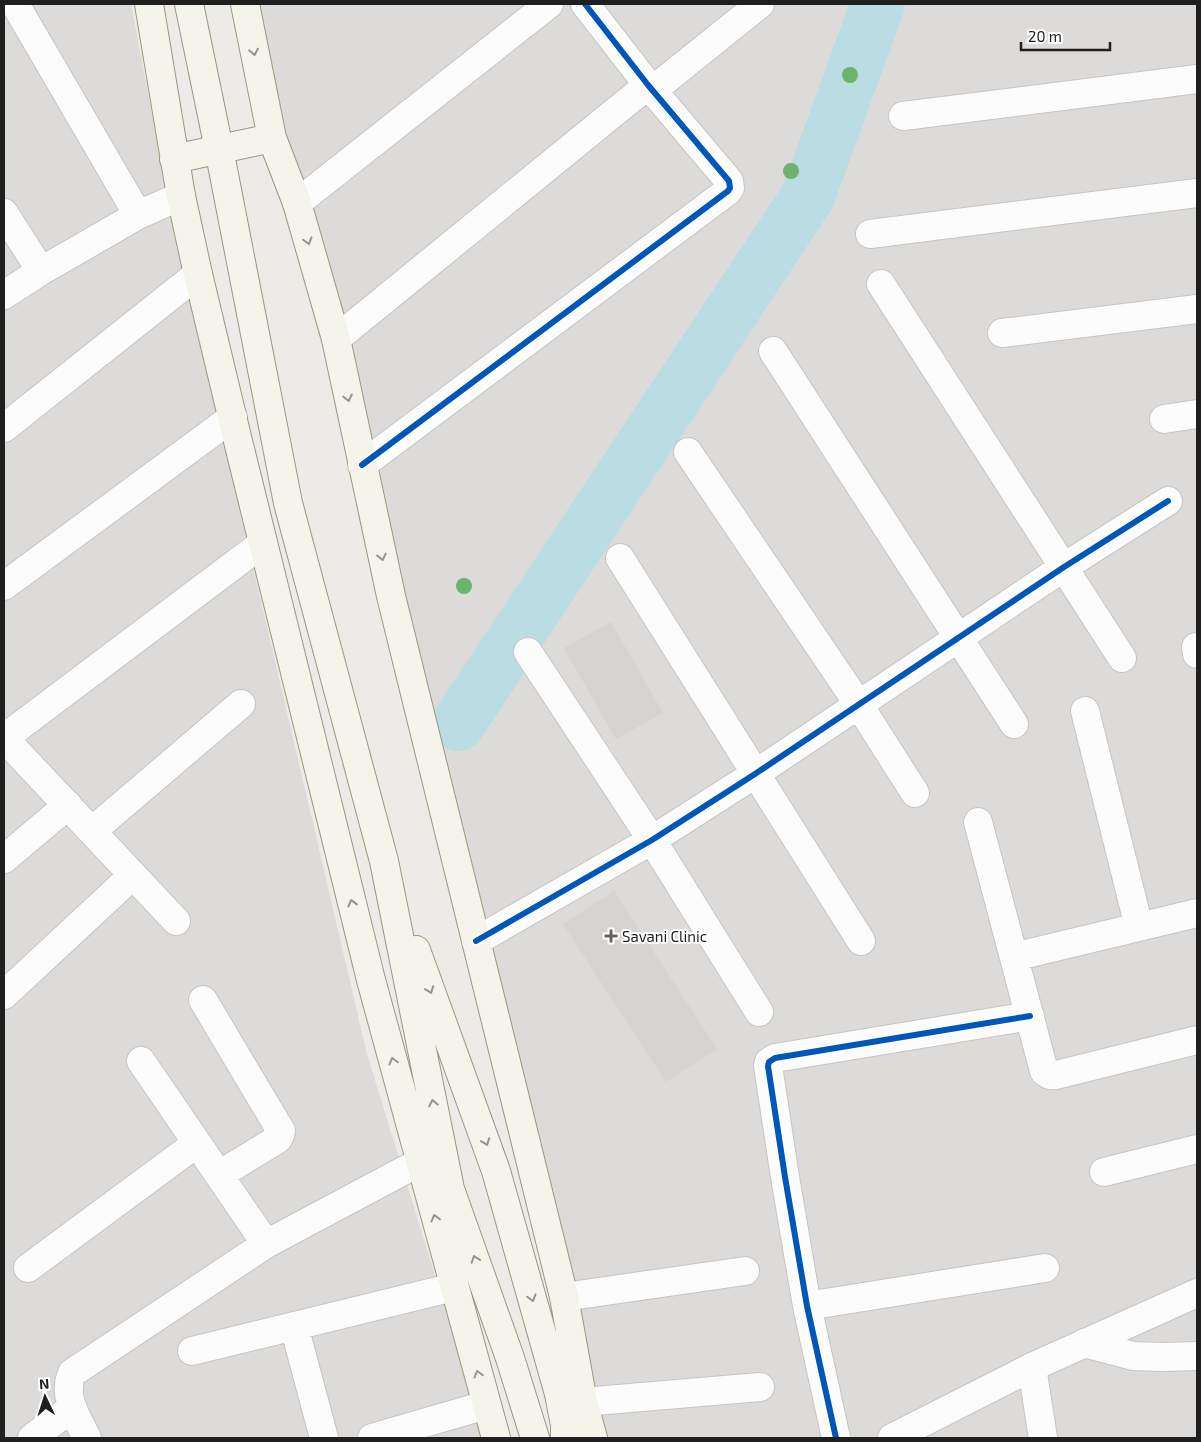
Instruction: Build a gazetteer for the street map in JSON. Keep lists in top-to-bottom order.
{
  "places": {
    "health": ["Savani Clinic"]
  },
  "scale_bar": "20 m",
  "north": "top"
}
